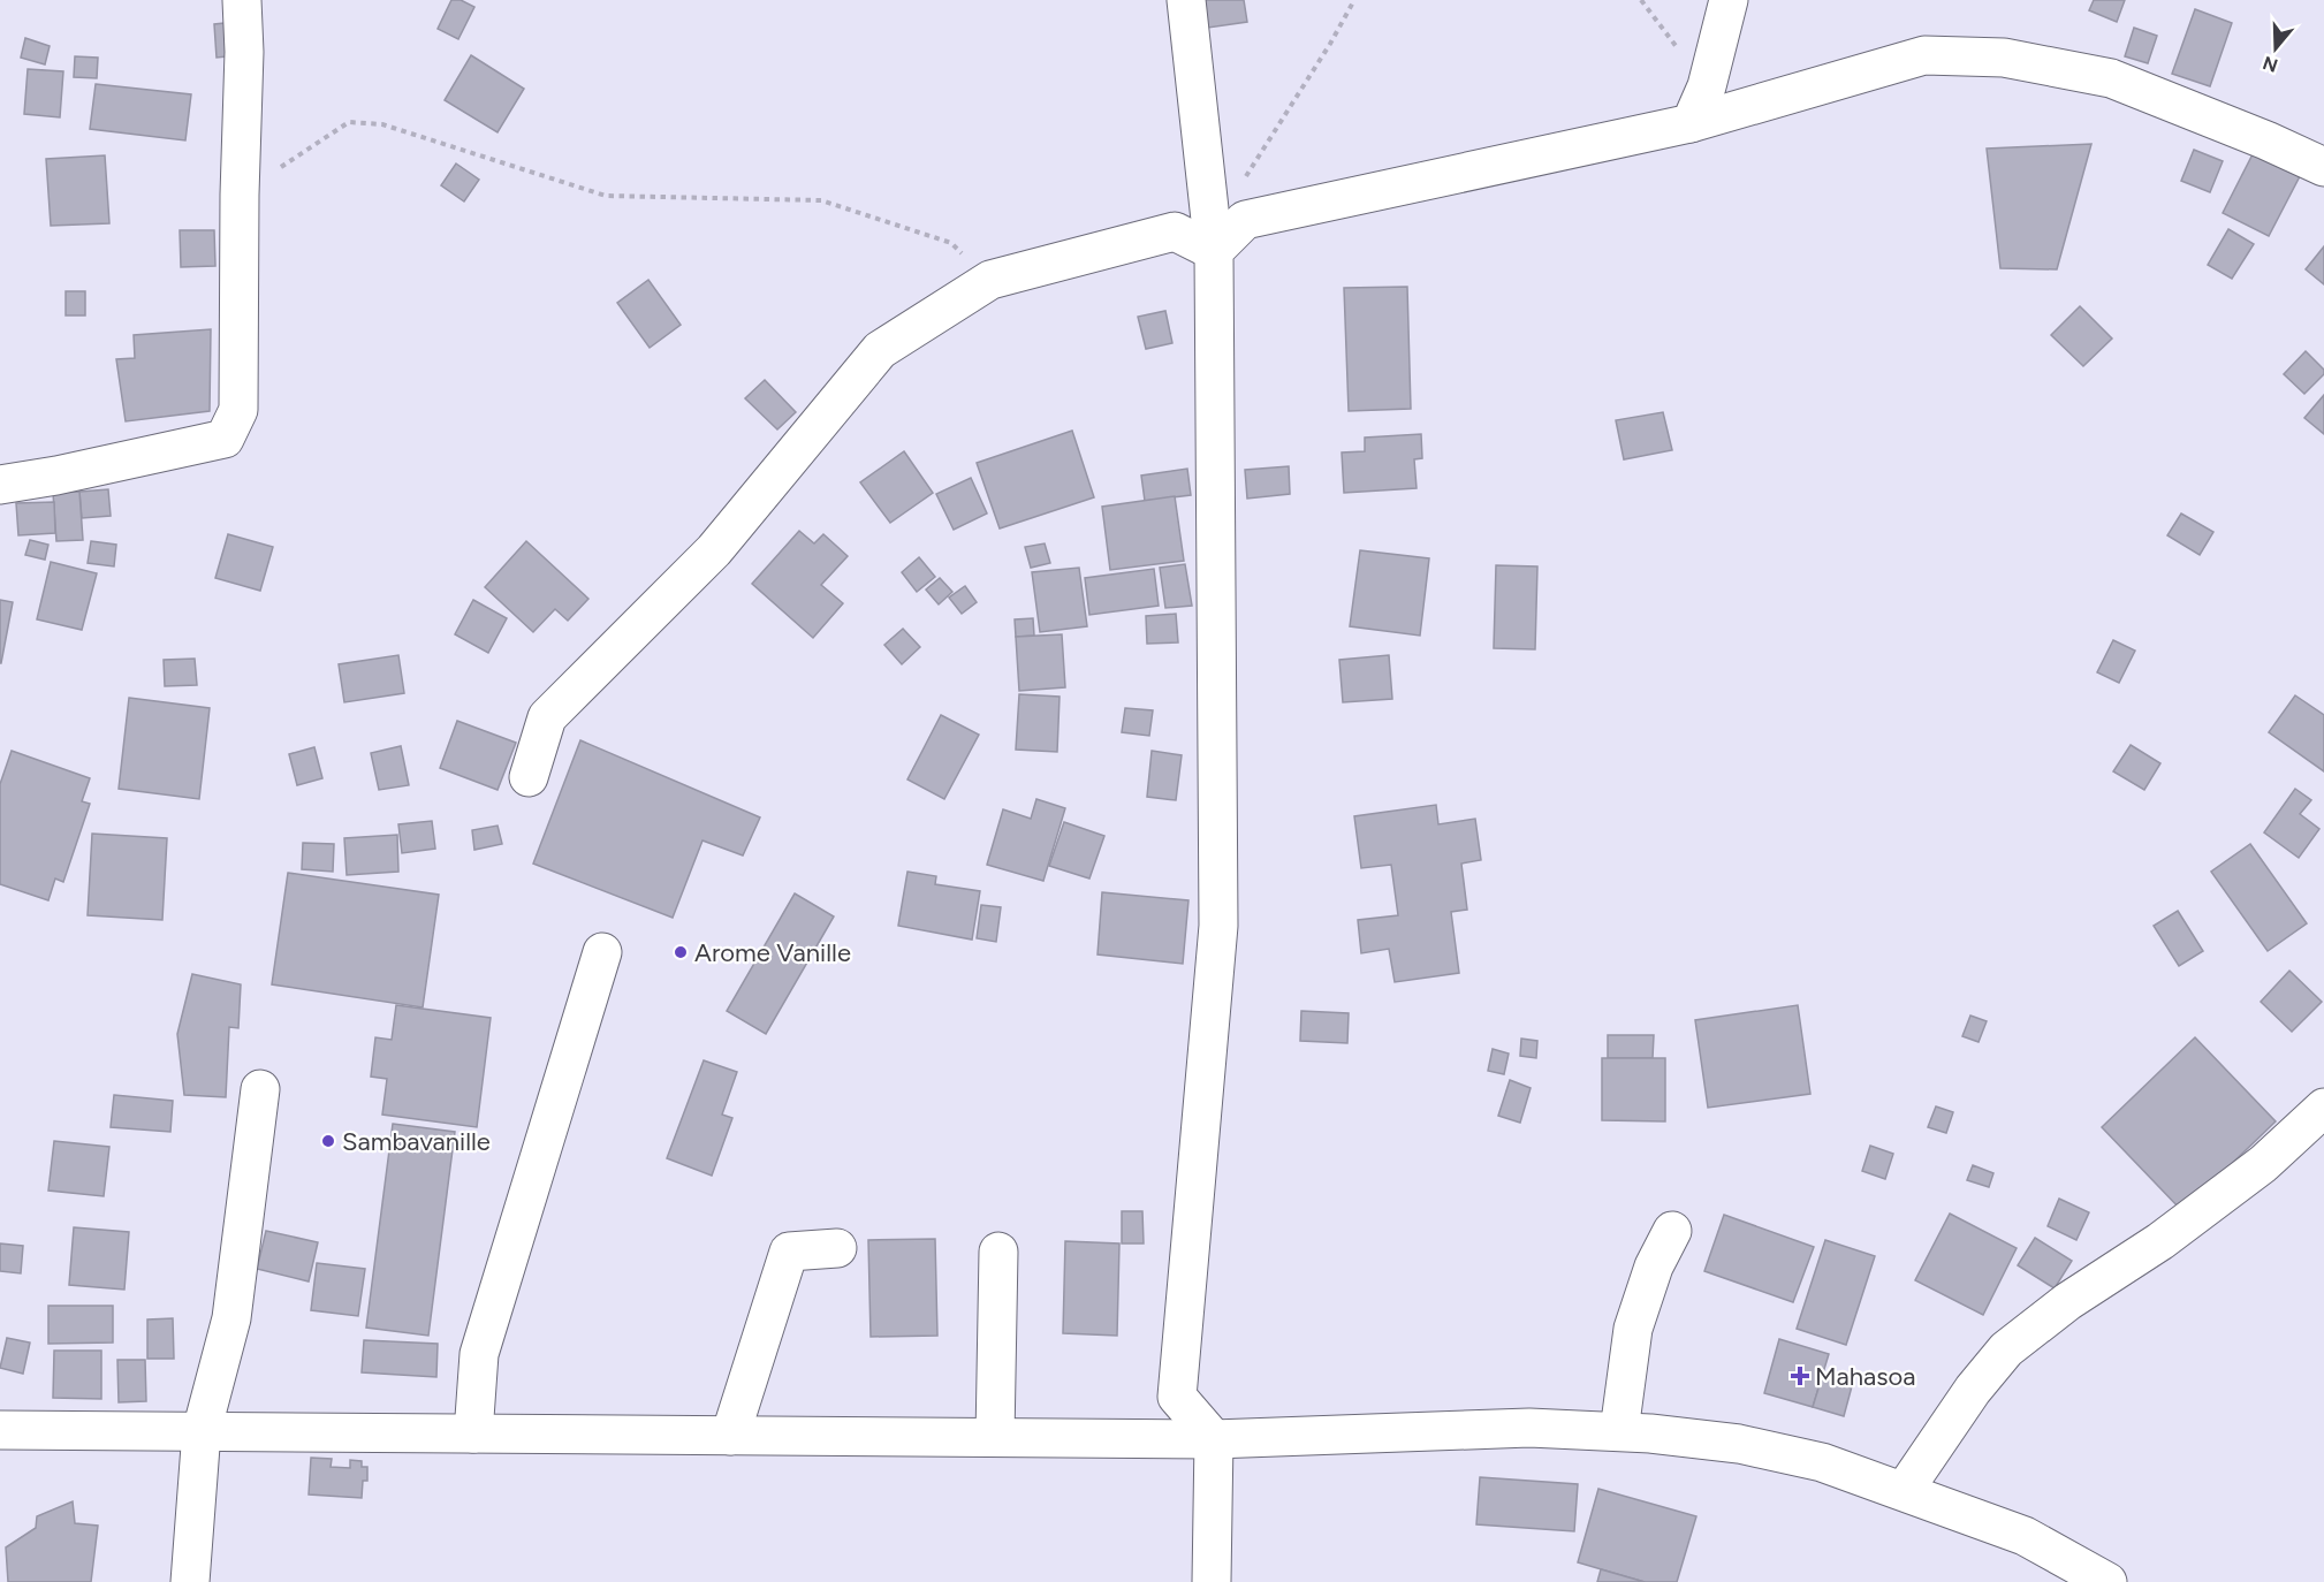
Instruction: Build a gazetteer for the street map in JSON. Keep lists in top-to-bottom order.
{
  "places": {
    "other": ["Arome Vanille", "Sambavanille"],
    "health": ["Mahasoa"]
  },
  "north": "bottom"
}
